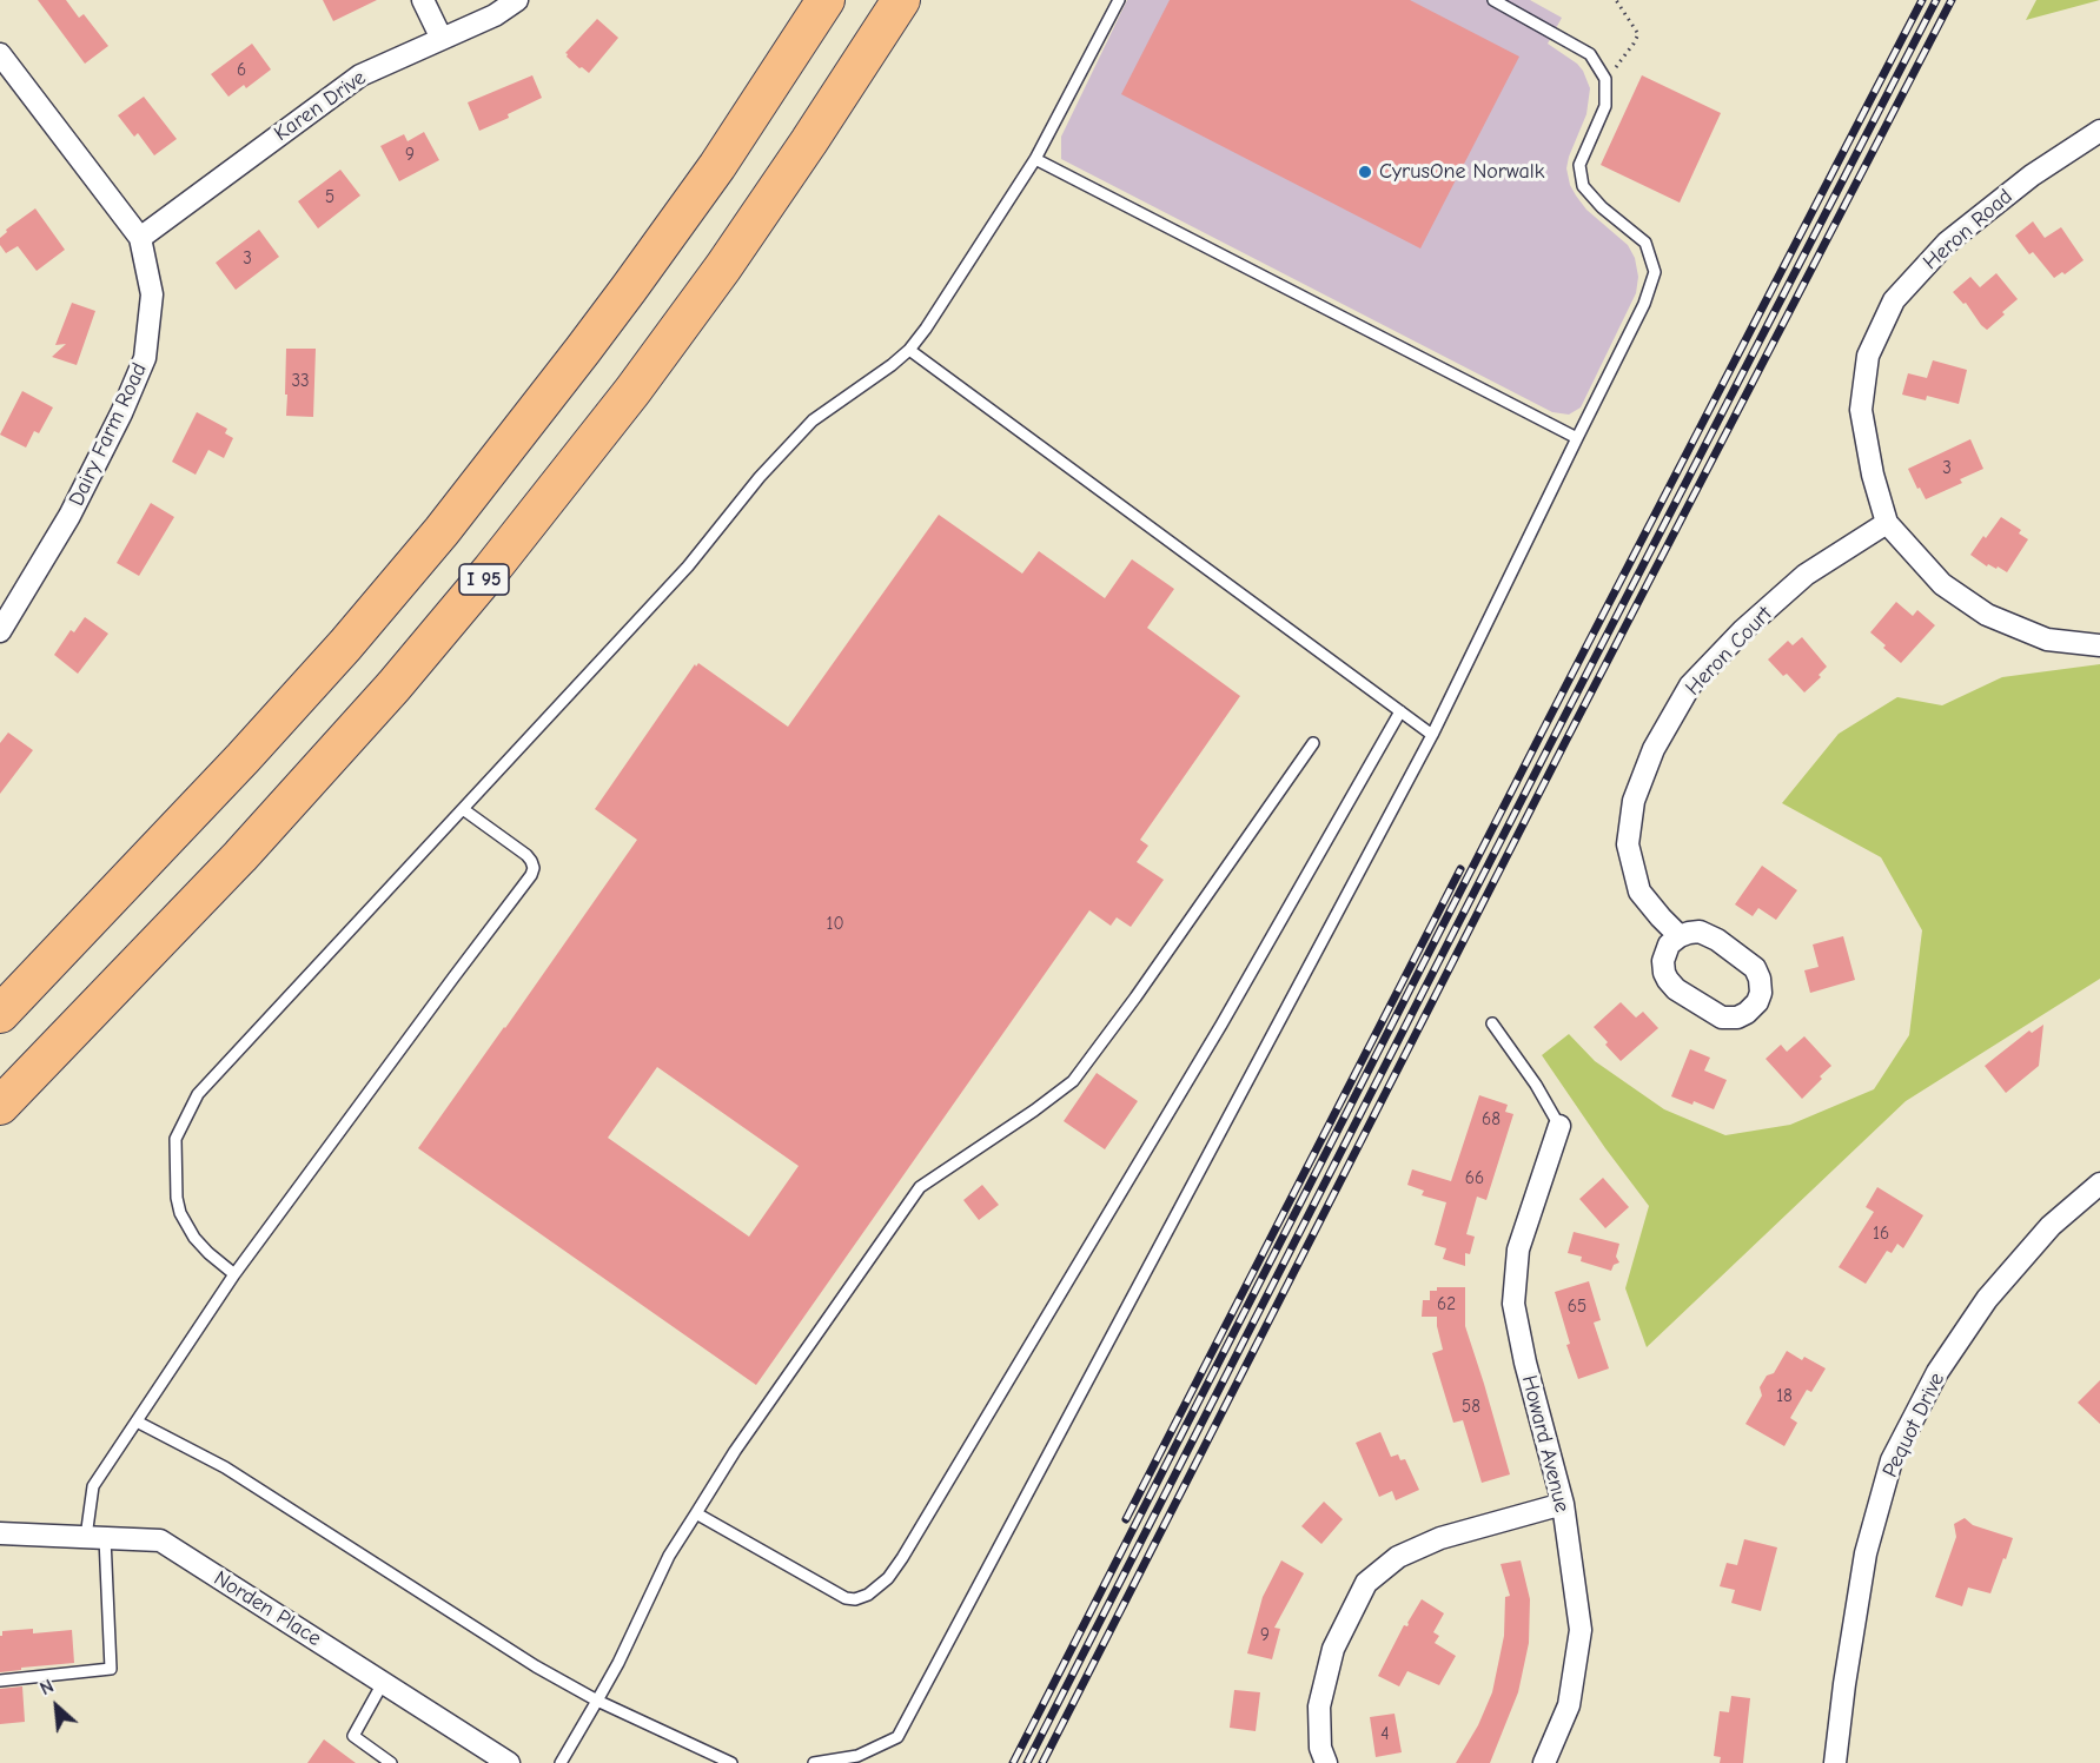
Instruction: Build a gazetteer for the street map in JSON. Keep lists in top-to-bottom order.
{
  "streets": {
    "highway": ["I 95"],
    "street": [
      "Karen Drive",
      "Heron Road",
      "Dairy Farm Road",
      "Heron Court",
      "Pequot Drive",
      "Howard Avenue",
      "Norden Place"
    ]
  },
  "crossings": [
    ["Karen Drive", "Dairy Farm Road"],
    ["Heron Road", "Heron Court"]
  ],
  "places": ["CyrusOne Norwalk"],
  "house_numbers": [
    "6",
    "9",
    "5",
    "3",
    "33",
    "3",
    "10",
    "68",
    "66",
    "16",
    "62",
    "65",
    "18",
    "58",
    "9",
    "4"
  ],
  "north": "top left"
}
